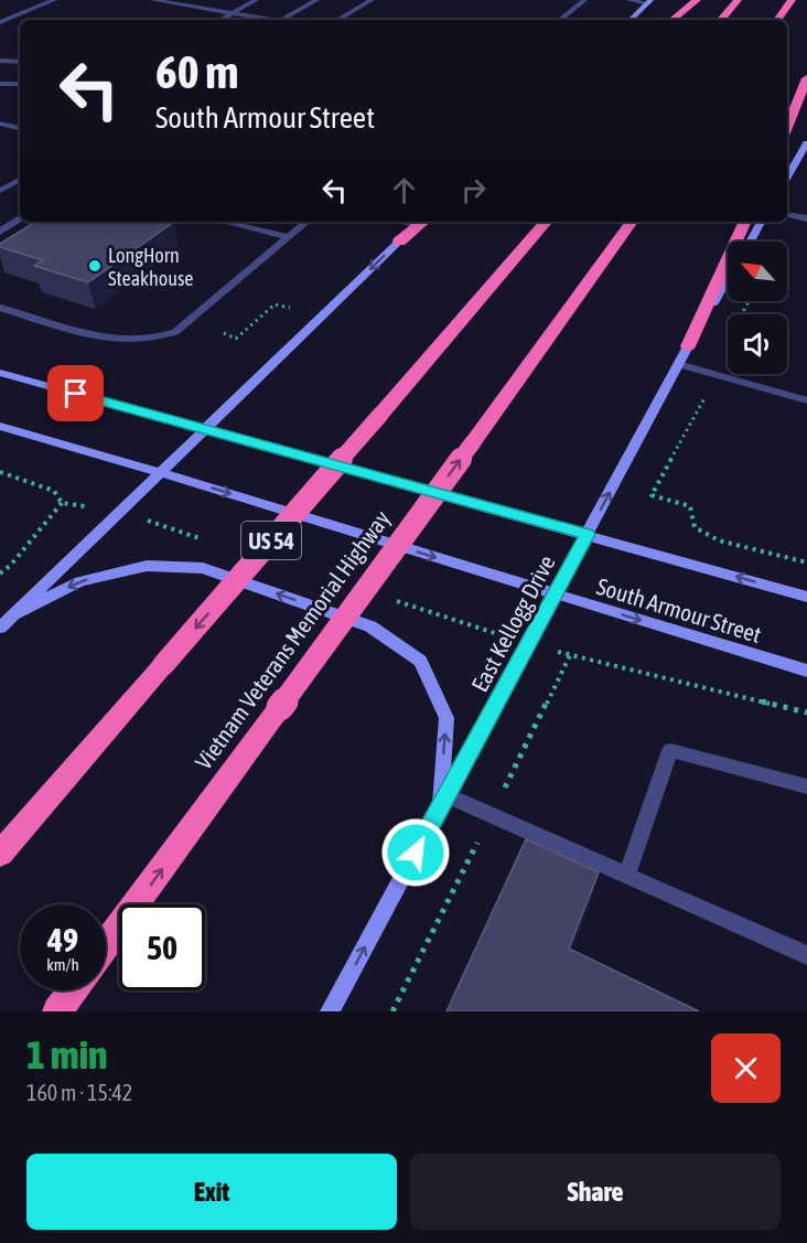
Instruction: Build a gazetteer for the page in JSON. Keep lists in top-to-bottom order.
{
  "streets": {
    "highway": ["US 54", "Vietnam Veterans Memorial Highway"],
    "main road": ["South Armour Street", "East Kellogg Drive"]
  },
  "crossings": [
    ["South Armour Street", "East Kellogg Drive"]
  ],
  "one_way": ["East Kellogg Drive"],
  "places": ["LongHorn Steakhouse"],
  "north": "top left",
  "page": {
    "turn": ["60 m", "South Armour Street"],
    "speed": "49 km/h",
    "limit": "50",
    "heading": ["1 min", "160 m · 15:42"],
    "buttons": ["Exit", "Share"]
  }
}
